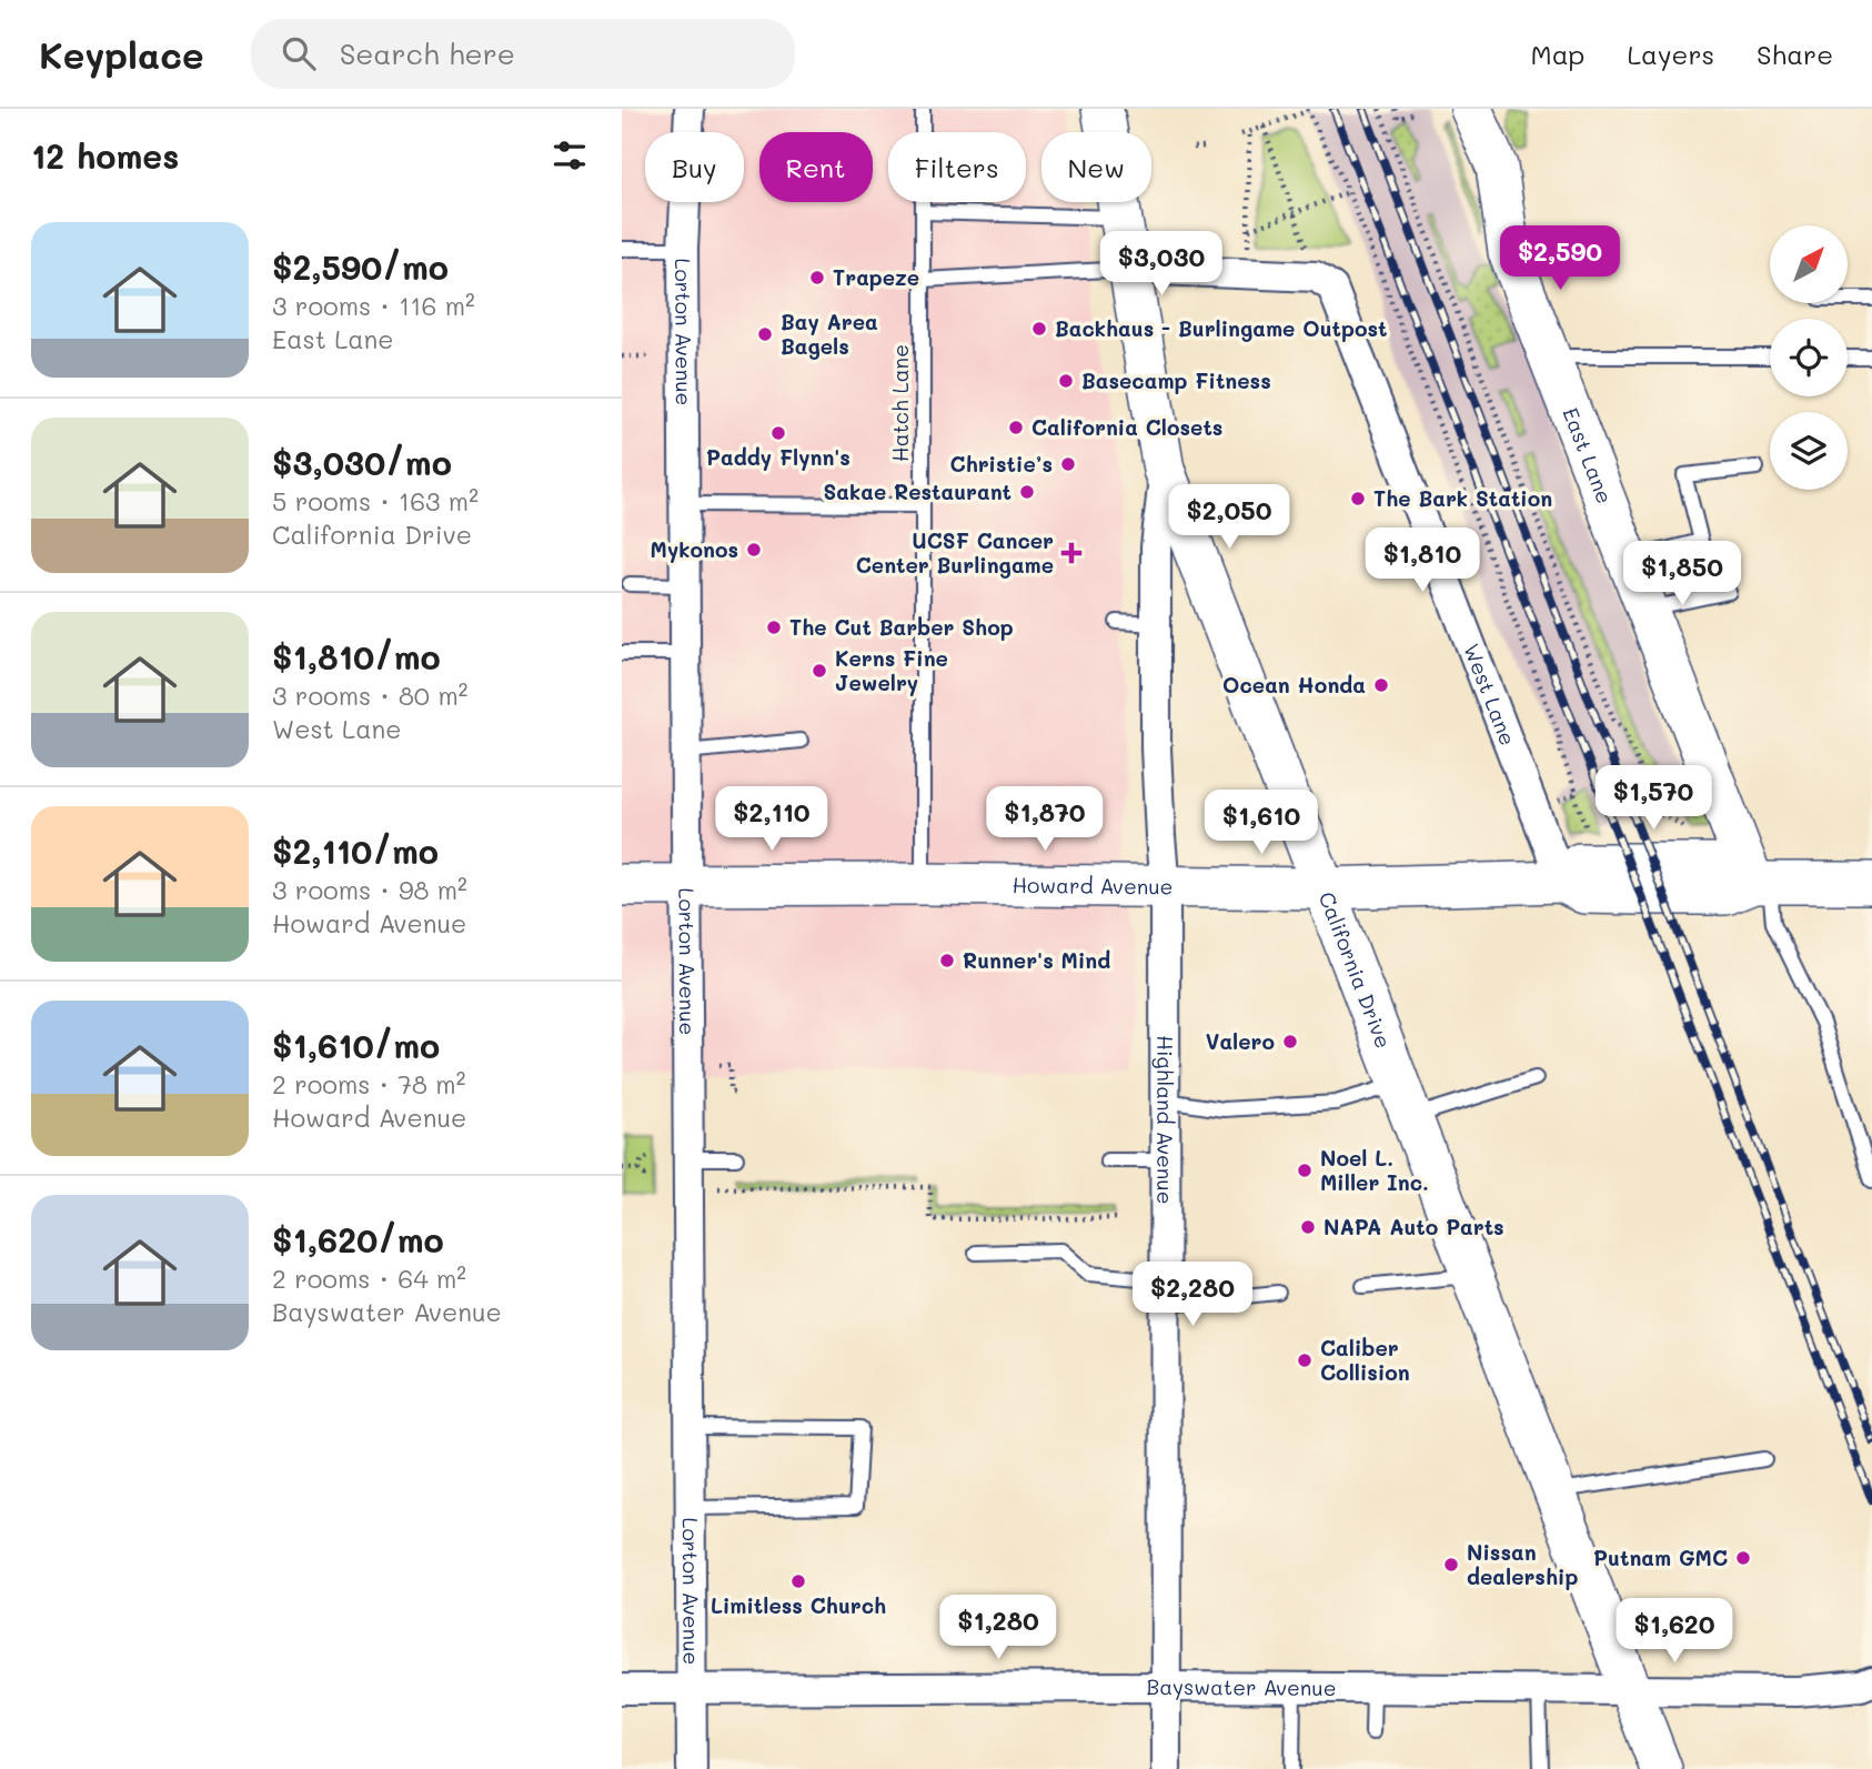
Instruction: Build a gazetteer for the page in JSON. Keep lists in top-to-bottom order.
{
  "streets": {
    "street": [
      "Lorton Avenue",
      "East Lane",
      "West Lane",
      "Howard Avenue",
      "California Drive",
      "Highland Avenue",
      "Bayswater Avenue"
    ],
    "lane": ["Hatch Lane"]
  },
  "crossings": [
    ["Lorton Avenue", "Howard Avenue"],
    ["Lorton Avenue", "Bayswater Avenue"],
    ["Hatch Lane", "Howard Avenue"],
    ["East Lane", "Howard Avenue"],
    ["West Lane", "Howard Avenue"],
    ["West Lane", "California Drive"],
    ["Howard Avenue", "California Drive"],
    ["Howard Avenue", "Highland Avenue"],
    ["California Drive", "Highland Avenue"],
    ["California Drive", "Bayswater Avenue"],
    ["Highland Avenue", "Bayswater Avenue"]
  ],
  "places": {
    "other": [
      "Trapeze",
      "Backhaus - Burlingame Outpost",
      "Bay Area Bagels",
      "Basecamp Fitness",
      "California Closets",
      "Paddy Flynn's",
      "Christie’s",
      "Sakae Restaurant",
      "The Bark Station",
      "Mykonos",
      "The Cut Barber Shop",
      "Kerns Fine Jewelry",
      "Ocean Honda",
      "Runner's Mind",
      "Valero",
      "Noel L. Miller Inc.",
      "NAPA Auto Parts",
      "Caliber Collision",
      "Putnam GMC",
      "Nissan dealership",
      "Limitless Church"
    ],
    "health": ["UCSF Cancer Center Burlingame"]
  },
  "north": "top right",
  "page": {
    "header": "Keyplace",
    "search": "Search here",
    "nav": ["Map", "Layers", "Share"],
    "heading": "12 homes",
    "chip": [
      "Buy",
      "Rent",
      "Filters",
      "New"
    ],
    "list": [
      {
        "name": "$2,590/mo",
        "note": "3 rooms · 116 m² · East Lane"
      },
      {
        "name": "$3,030/mo",
        "note": "5 rooms · 163 m² · California Drive"
      },
      {
        "name": "$1,810/mo",
        "note": "3 rooms · 80 m² · West Lane"
      },
      {
        "name": "$2,110/mo",
        "note": "3 rooms · 98 m² · Howard Avenue"
      },
      {
        "name": "$1,610/mo",
        "note": "2 rooms · 78 m² · Howard Avenue"
      },
      {
        "name": "$1,620/mo",
        "note": "2 rooms · 64 m² · Bayswater Avenue"
      }
    ],
    "price": [
      "$2,590",
      "$3,030",
      "$2,050",
      "$1,810",
      "$1,850",
      "$1,570",
      "$2,110",
      "$1,870",
      "$1,610",
      "$2,280",
      "$1,280",
      "$1,620"
    ]
  }
}
